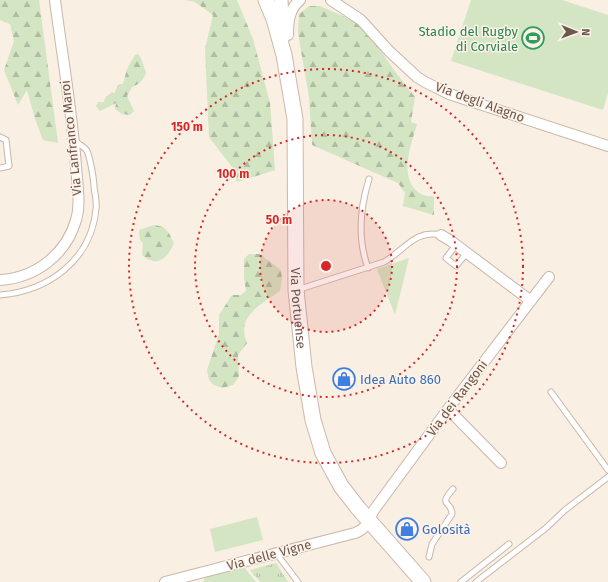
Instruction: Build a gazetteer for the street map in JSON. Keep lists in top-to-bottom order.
{
  "streets": {
    "main road": ["Via Portuense"],
    "street": [
      "Via degli Alagno",
      "Via Lanfranco Maroi",
      "Via dei Rangoni",
      "Via delle Vigne"
    ]
  },
  "crossings": [
    ["Via Portuense", "Via dei Rangoni"],
    ["Via Portuense", "Via delle Vigne"],
    ["Via dei Rangoni", "Via delle Vigne"]
  ],
  "places": {
    "sports": ["Stadio del Rugby di Corviale"],
    "shop": ["Idea Auto 860", "Golosità"]
  },
  "north": "right",
  "rings": ["150 m", "100 m", "50 m"]
}
